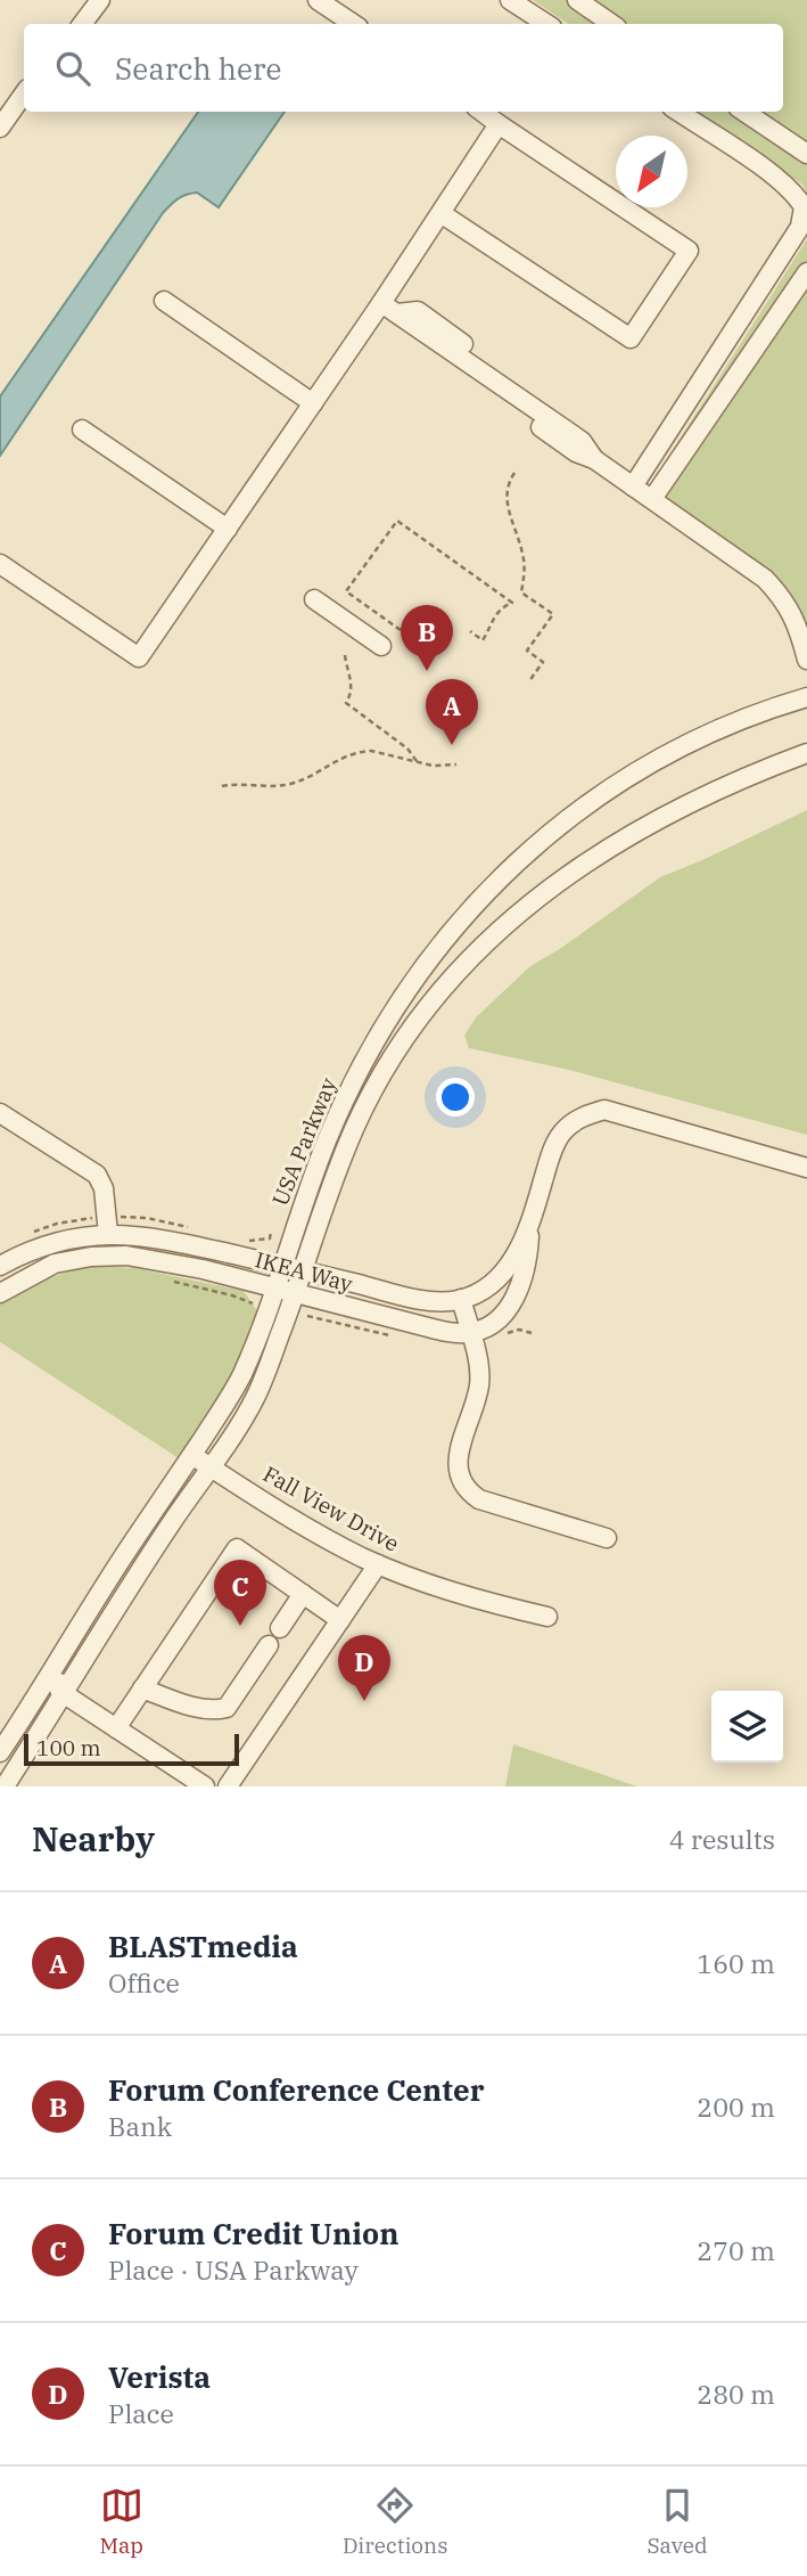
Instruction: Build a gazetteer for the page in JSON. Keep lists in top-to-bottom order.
{
  "streets": {
    "street": ["USA Parkway", "IKEA Way", "Fall View Drive"]
  },
  "crossings": [
    ["USA Parkway", "IKEA Way"],
    ["USA Parkway", "Fall View Drive"]
  ],
  "scale_bar": "100 m",
  "north": "bottom left",
  "page": {
    "search": "Search here",
    "pins": [
      "B",
      "A",
      "C",
      "D"
    ],
    "scale": "100 m",
    "heading": ["Nearby", "4 results"],
    "list": [
      {
        "mark": "A",
        "name": "BLASTmedia",
        "note": "Office",
        "value": "160 m"
      },
      {
        "mark": "B",
        "name": "Forum Conference Center",
        "note": "Bank",
        "value": "200 m"
      },
      {
        "mark": "C",
        "name": "Forum Credit Union",
        "note": "Place · USA Parkway",
        "value": "270 m"
      },
      {
        "mark": "D",
        "name": "Verista",
        "note": "Place",
        "value": "280 m"
      }
    ],
    "nav": ["Map", "Directions", "Saved"]
  }
}
